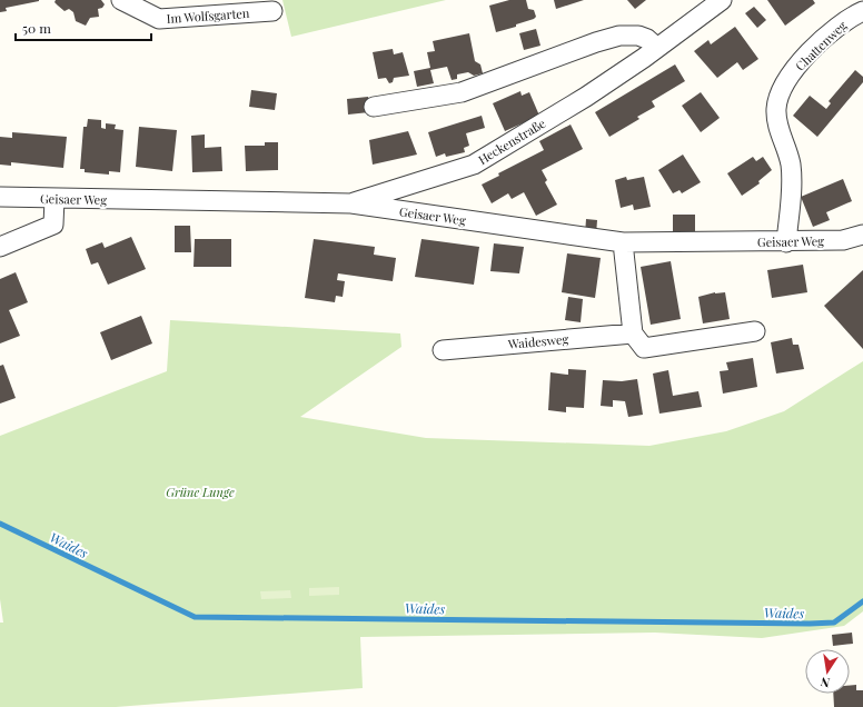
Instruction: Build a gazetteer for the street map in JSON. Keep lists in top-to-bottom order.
{
  "streets": {
    "street": [
      "Im Wolfsgarten",
      "Chattenweg",
      "Heckenstraße",
      "Geisaer Weg",
      "Waidesweg"
    ]
  },
  "crossings": [
    ["Chattenweg", "Geisaer Weg"],
    ["Heckenstraße", "Geisaer Weg"]
  ],
  "water": ["Waides"],
  "parks": ["Grüne Lunge"],
  "scale_bar": "50 m",
  "north": "bottom"
}
